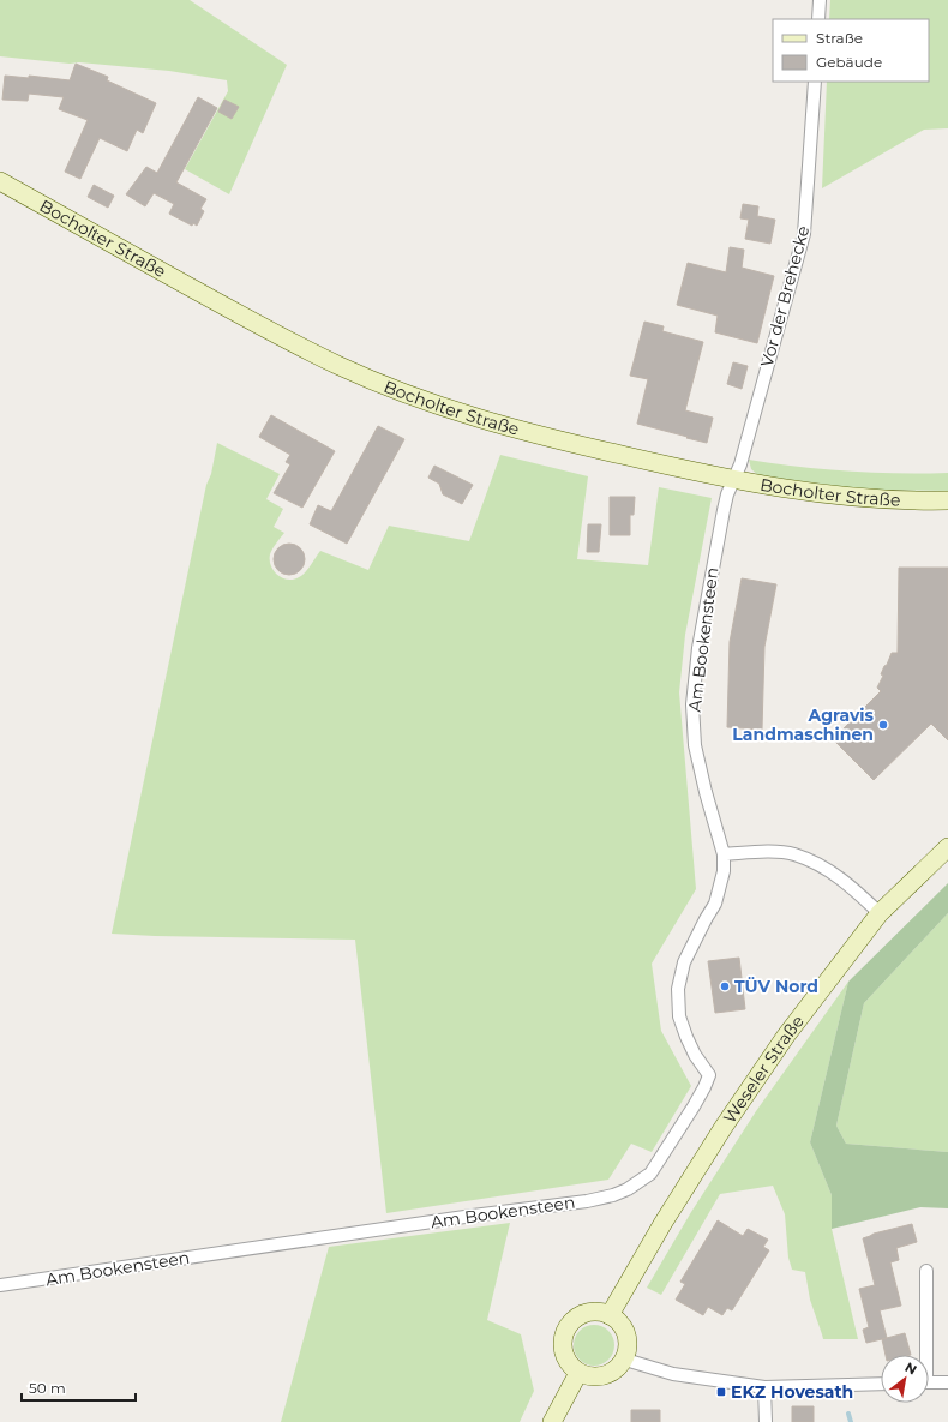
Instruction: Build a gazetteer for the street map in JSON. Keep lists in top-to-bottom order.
{
  "streets": {
    "main road": ["Bocholter Straße", "Weseler Straße"],
    "street": ["Vor der Brehecke", "Am Bookensteen"]
  },
  "crossings": [
    ["Bocholter Straße", "Vor der Brehecke"],
    ["Bocholter Straße", "Am Bookensteen"],
    ["Vor der Brehecke", "Am Bookensteen"]
  ],
  "places": {
    "other": ["Agravis Landmaschinen", "TÜV Nord"],
    "transit": ["EKZ Hovesath"]
  },
  "legend": ["Straße", "Gebäude"],
  "scale_bar": "50 m",
  "north": "top right"
}
